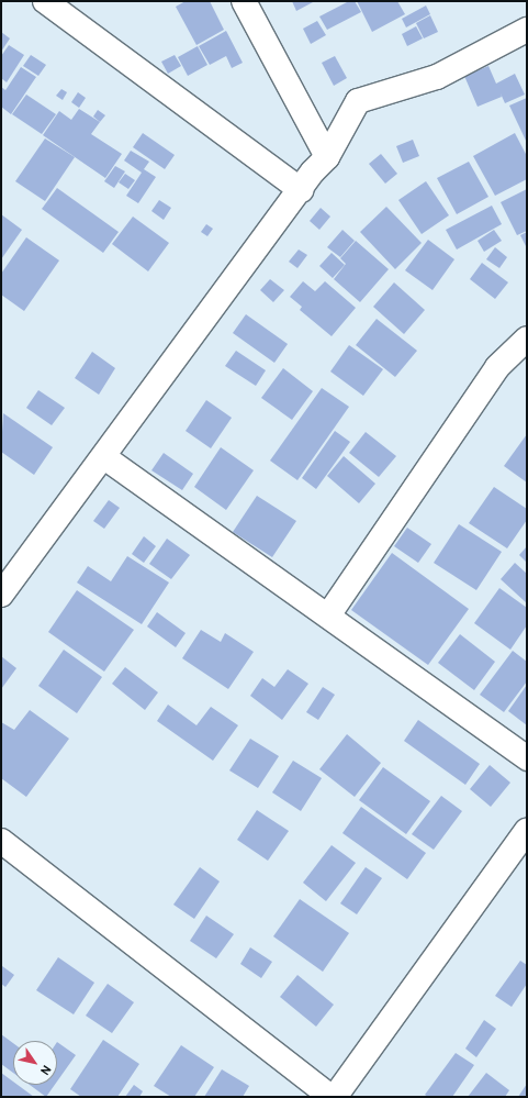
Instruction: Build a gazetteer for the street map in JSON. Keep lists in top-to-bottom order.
{
  "north": "bottom right"
}
